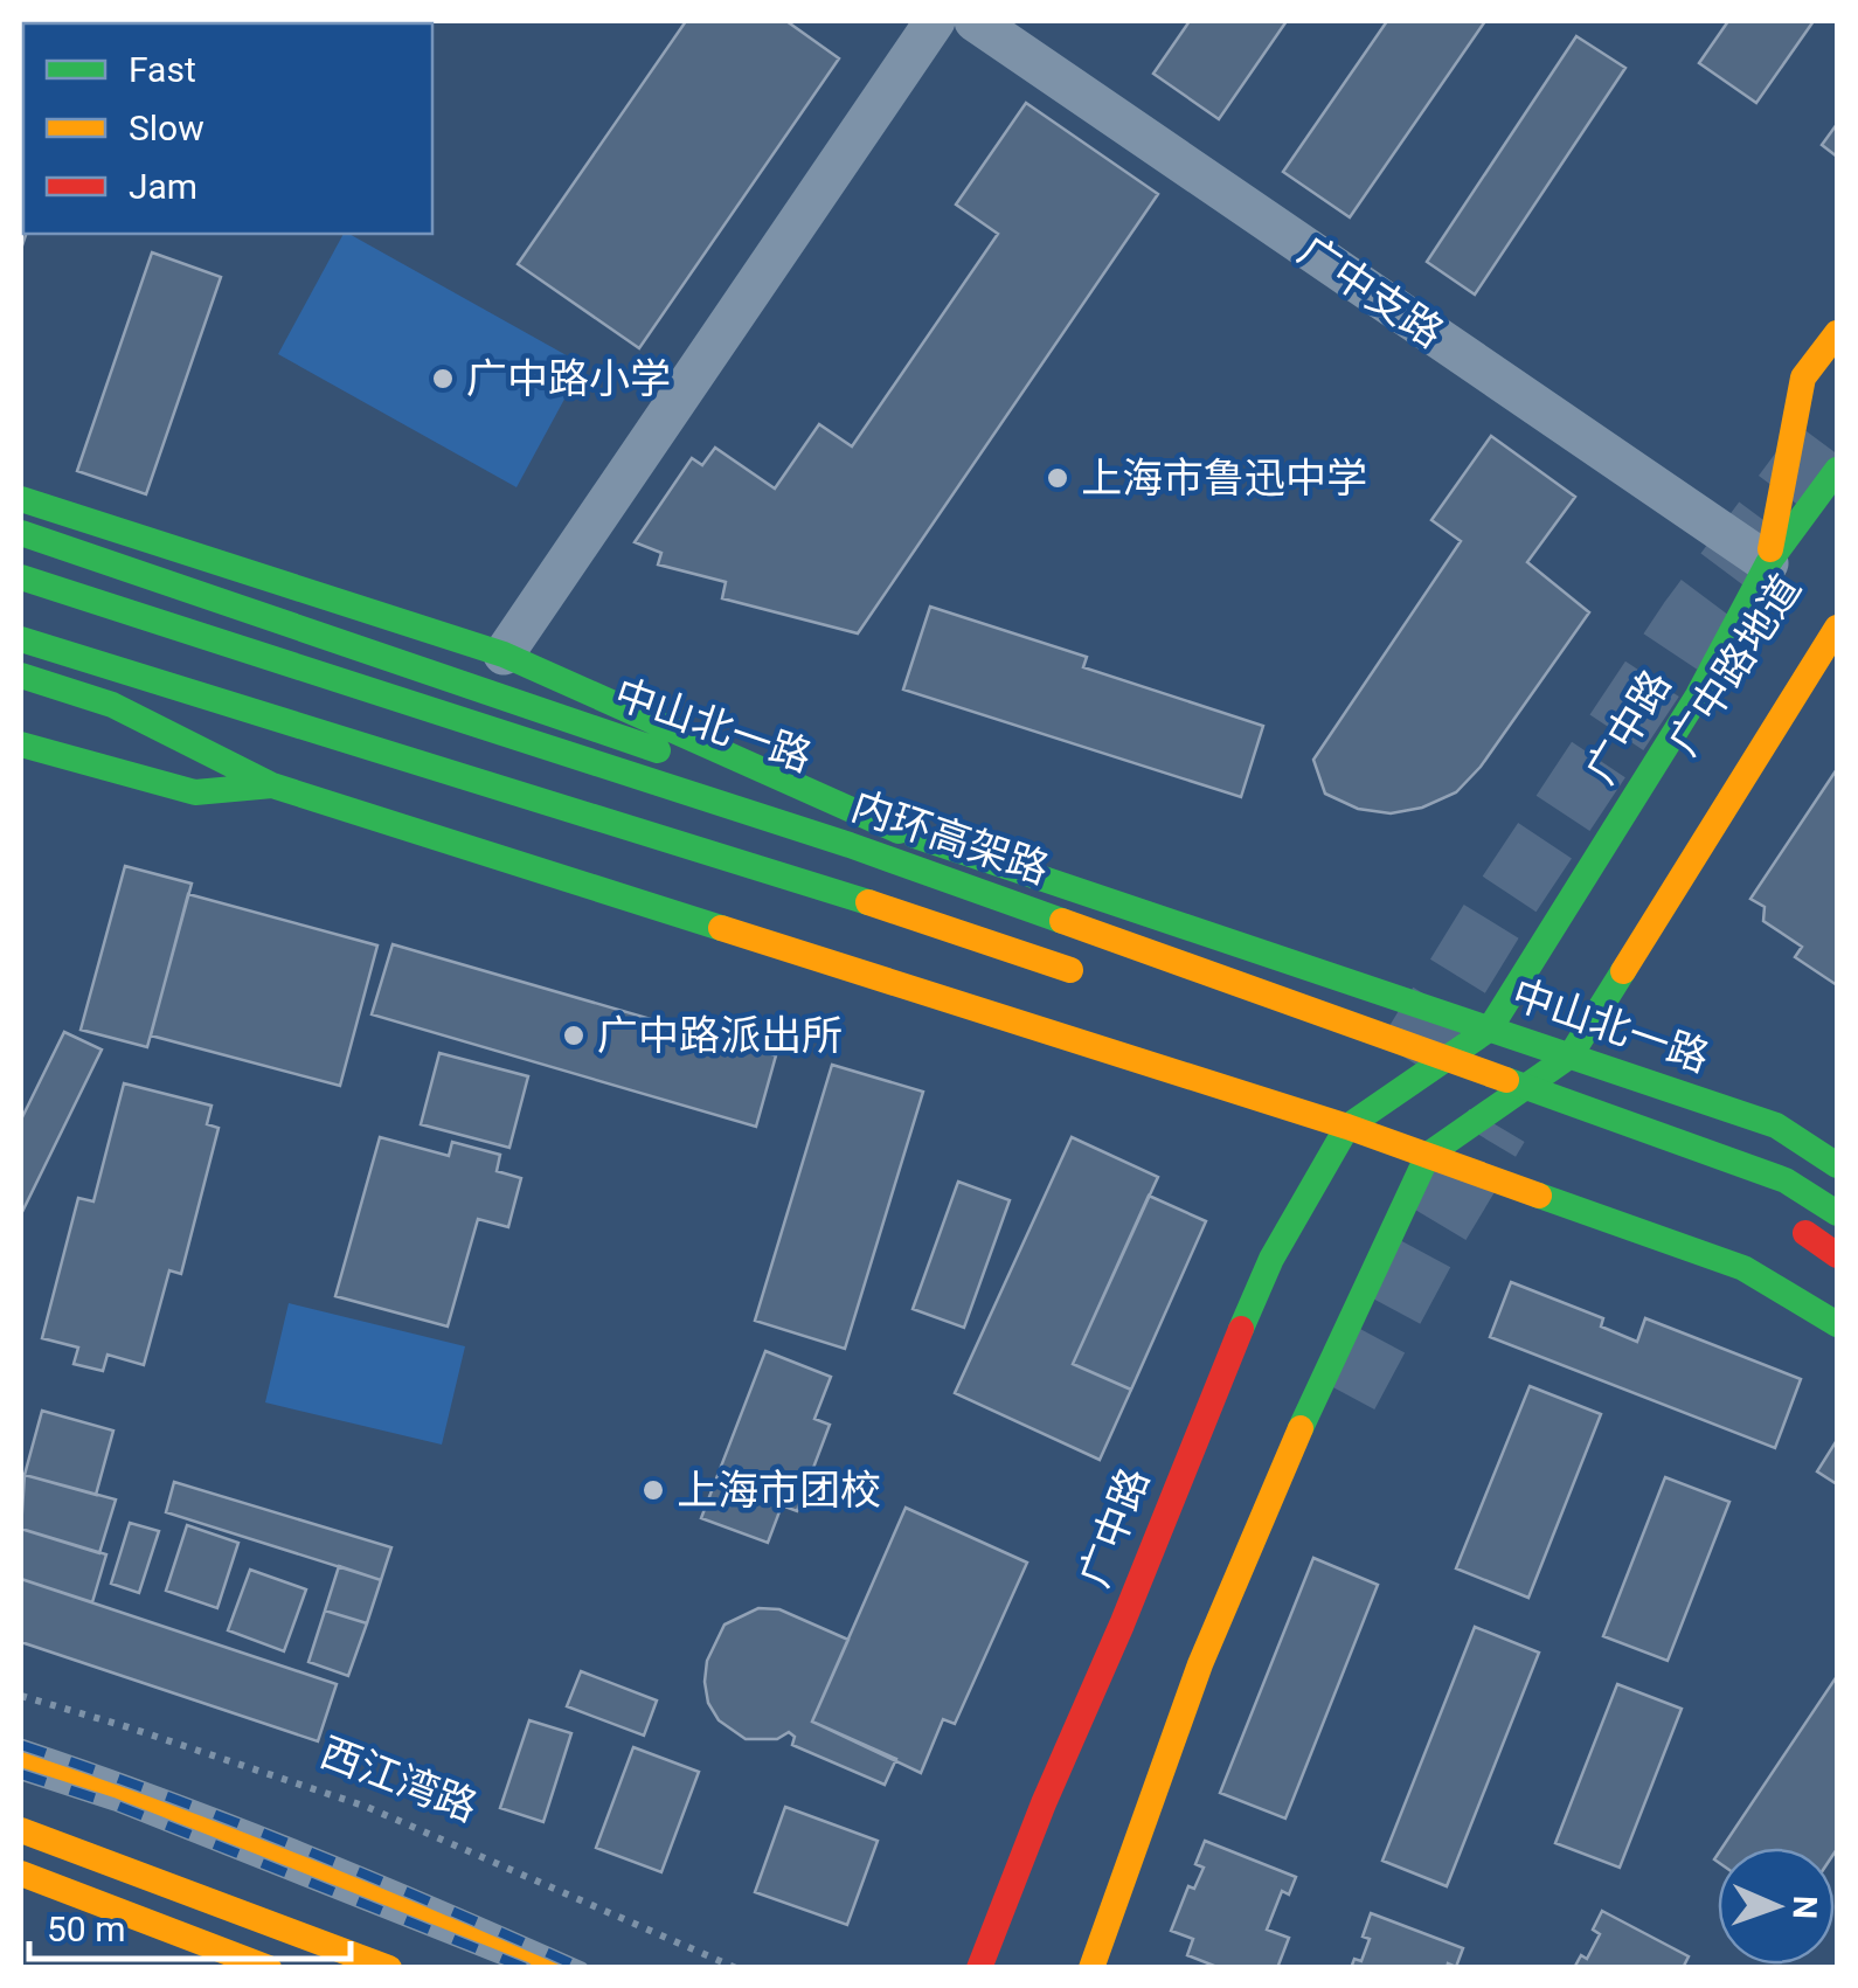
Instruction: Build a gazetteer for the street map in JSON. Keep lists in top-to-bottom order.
{
  "streets": {
    "main road": [
      "广中路地道",
      "中山北一路",
      "广中路",
      "内环高架路"
    ],
    "street": ["广中支路"],
    "path": ["西江湾路"]
  },
  "crossings": [
    ["广中支路", "广中路"],
    ["中山北一路", "广中路"]
  ],
  "places": [
    "广中路小学",
    "上海市鲁迅中学",
    "广中路派出所",
    "上海市团校"
  ],
  "legend": ["Fast", "Slow", "Jam"],
  "scale_bar": "50 m",
  "north": "right"
}
